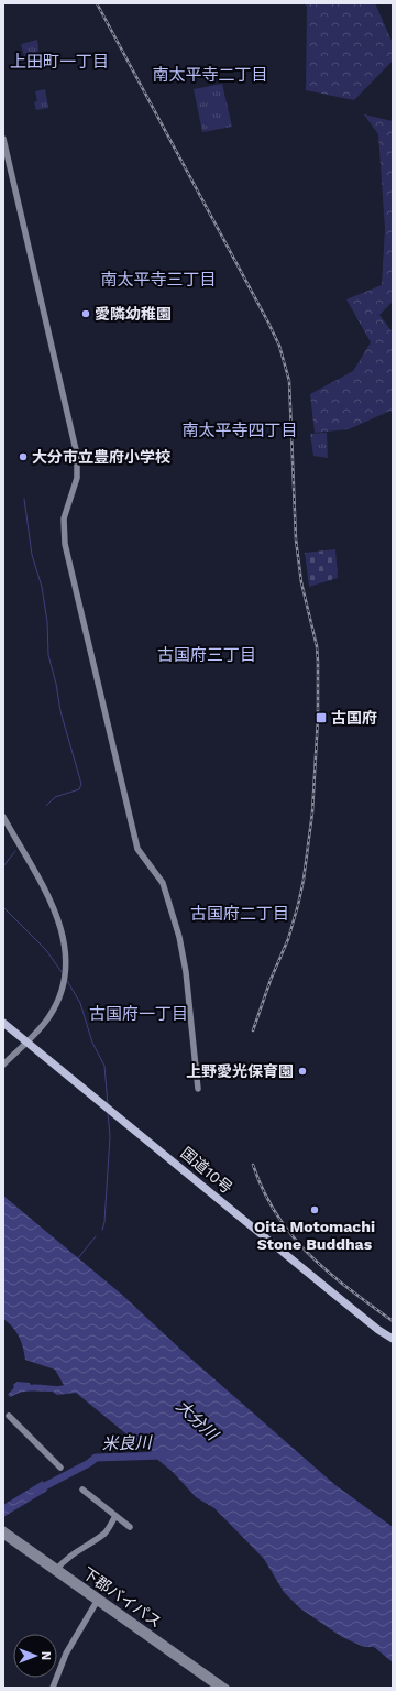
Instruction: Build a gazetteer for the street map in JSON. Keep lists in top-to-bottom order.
{
  "streets": {
    "highway": ["国道10号"],
    "street": ["下郡バイパス"]
  },
  "districts": [
    "上田町一丁目",
    "南太平寺二丁目",
    "南太平寺三丁目",
    "南太平寺四丁目",
    "古国府三丁目",
    "古国府二丁目",
    "古国府一丁目"
  ],
  "water": ["大分川", "米良川"],
  "places": {
    "other": [
      "愛隣幼稚園",
      "大分市立豊府小学校",
      "上野愛光保育園",
      "Oita Motomachi Stone Buddhas"
    ],
    "transit": ["古国府"]
  },
  "north": "right"
}
